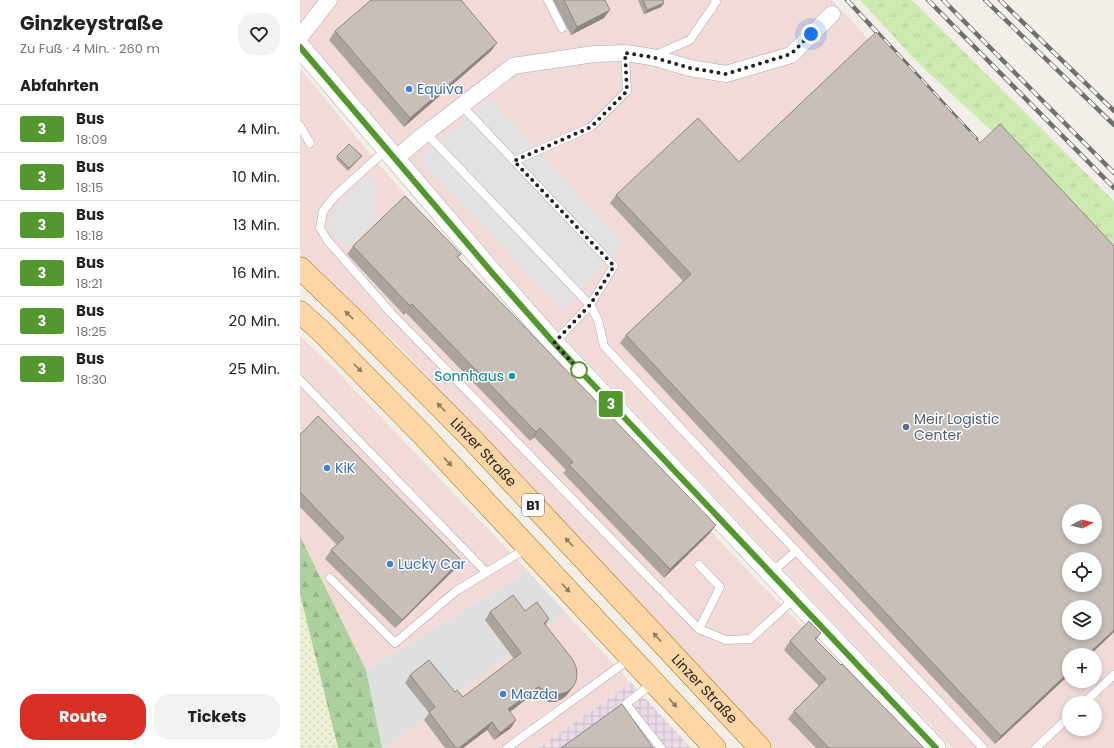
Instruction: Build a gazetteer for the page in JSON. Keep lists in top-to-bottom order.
{
  "streets": {
    "main road": ["Linzer Straße", "B1"]
  },
  "places": [
    "Equiva",
    "Sonnhaus",
    "Meir Logistic Center",
    "KiK",
    "Lucky Car",
    "Mazda"
  ],
  "lines": ["bus line 3"],
  "north": "right",
  "page": {
    "heading": [
      ["Ginzkeystraße", "Zu Fuß · 4 Min. · 260 m"],
      "Abfahrten"
    ],
    "on_map": "3",
    "list": [
      {
        "mark": "3",
        "name": "Bus",
        "note": "18:09",
        "value": "4 Min."
      },
      {
        "mark": "3",
        "name": "Bus",
        "note": "18:15",
        "value": "10 Min."
      },
      {
        "mark": "3",
        "name": "Bus",
        "note": "18:18",
        "value": "13 Min."
      },
      {
        "mark": "3",
        "name": "Bus",
        "note": "18:21",
        "value": "16 Min."
      },
      {
        "mark": "3",
        "name": "Bus",
        "note": "18:25",
        "value": "20 Min."
      },
      {
        "mark": "3",
        "name": "Bus",
        "note": "18:30",
        "value": "25 Min."
      }
    ],
    "map_buttons": ["+", "−"],
    "buttons": ["Route", "Tickets"]
  }
}
